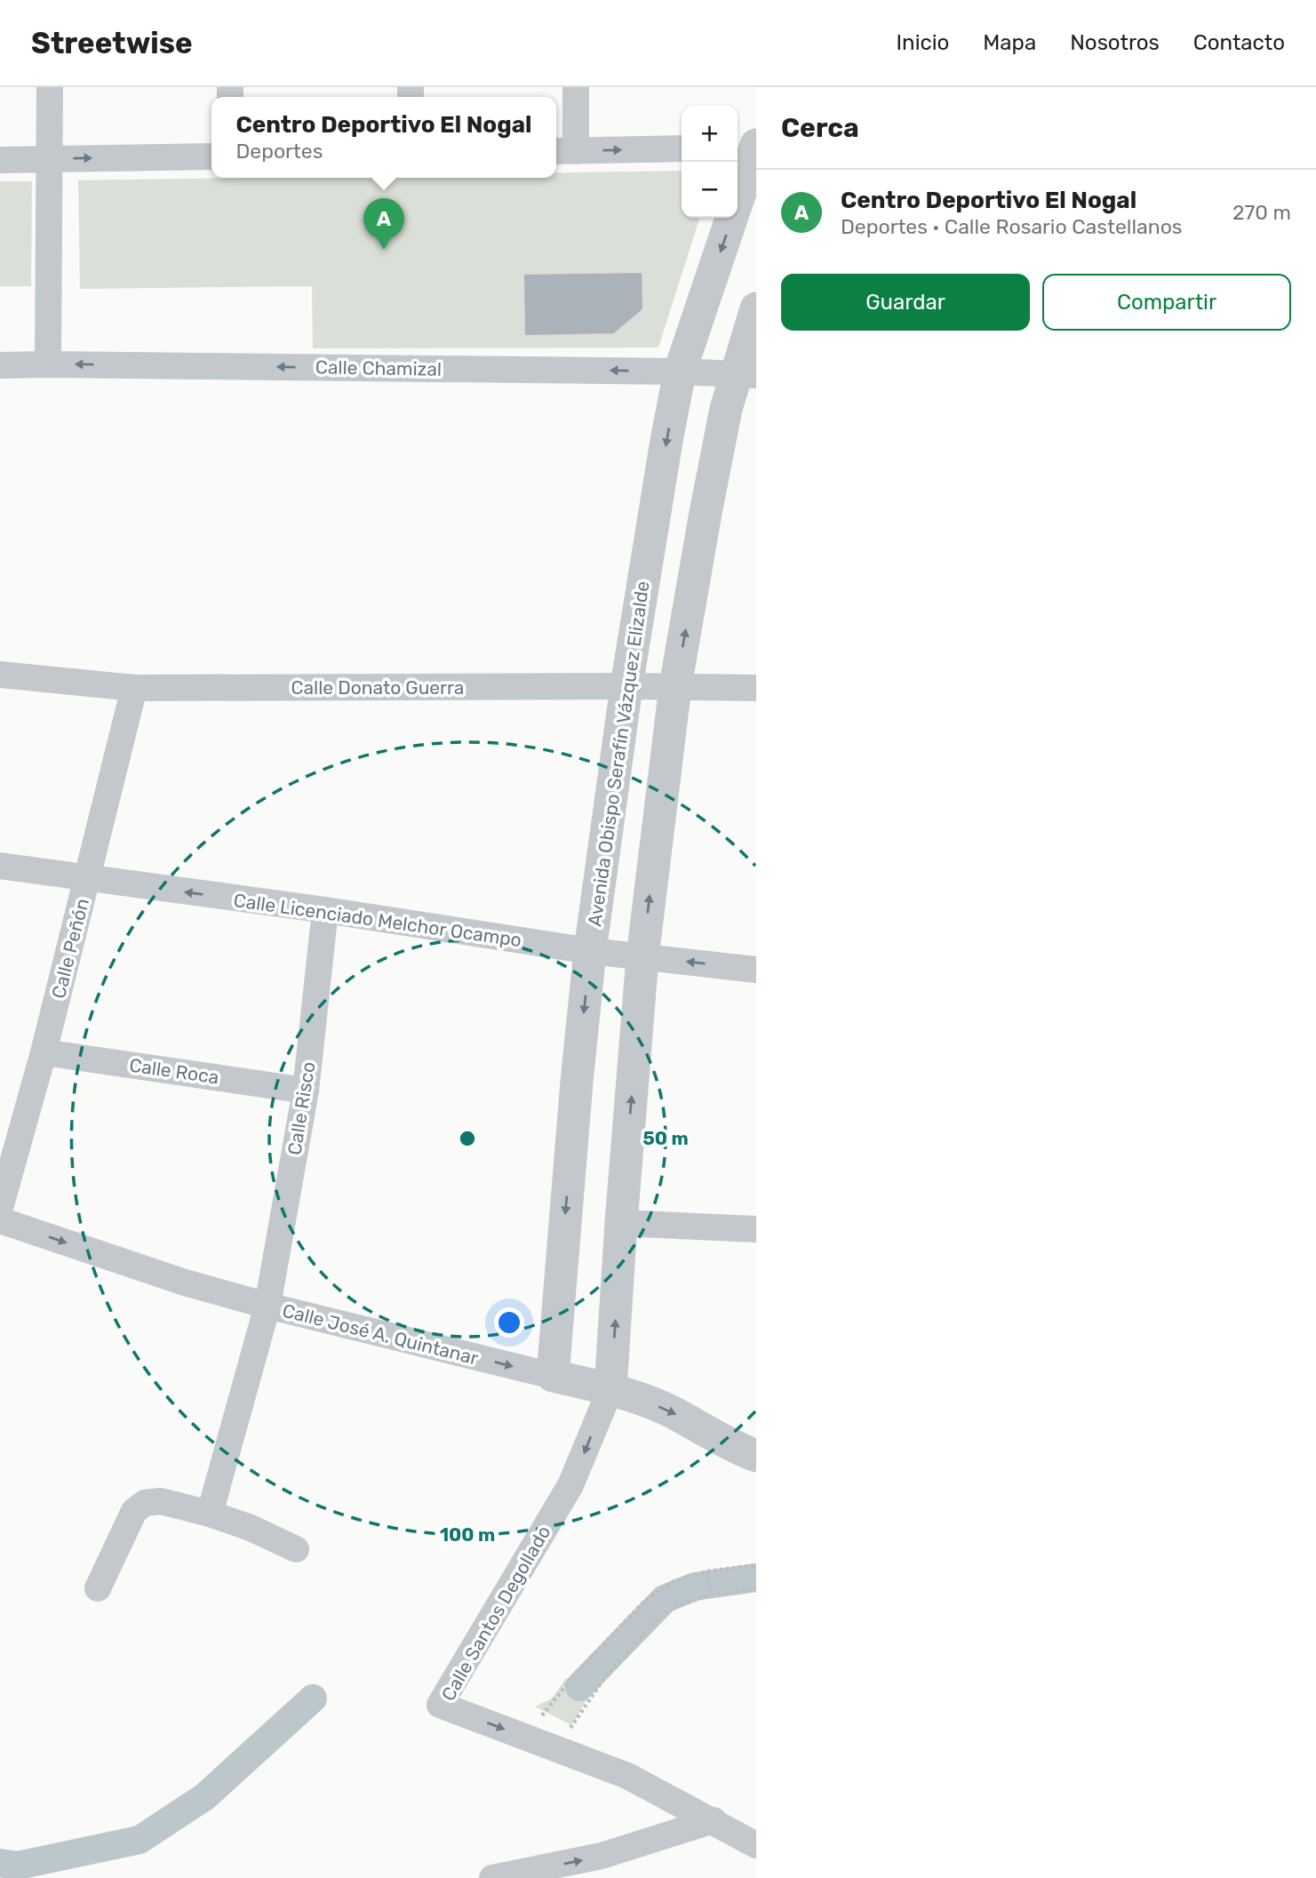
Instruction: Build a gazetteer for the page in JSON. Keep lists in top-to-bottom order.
{
  "streets": {
    "street": [
      "Calle Chamizal",
      "Calle Donato Guerra",
      "Avenida Obispo Serafín Vázquez Elizalde",
      "Calle Licenciado Melchor Ocampo",
      "Calle Peñón",
      "Calle Roca",
      "Calle Risco",
      "Calle José A. Quintanar",
      "Calle Santos Degollado"
    ]
  },
  "crossings": [
    ["Calle Chamizal", "Avenida Obispo Serafín Vázquez Elizalde"],
    ["Calle Donato Guerra", "Avenida Obispo Serafín Vázquez Elizalde"],
    ["Calle Donato Guerra", "Calle Peñón"],
    ["Avenida Obispo Serafín Vázquez Elizalde", "Calle Licenciado Melchor Ocampo"],
    ["Avenida Obispo Serafín Vázquez Elizalde", "Calle José A. Quintanar"],
    ["Calle Licenciado Melchor Ocampo", "Calle Peñón"],
    ["Calle Licenciado Melchor Ocampo", "Calle Risco"],
    ["Calle Peñón", "Calle Roca"],
    ["Calle Roca", "Calle Risco"],
    ["Calle Risco", "Calle José A. Quintanar"],
    ["Calle José A. Quintanar", "Calle Santos Degollado"]
  ],
  "one_way": ["Calle Licenciado Melchor Ocampo", "Calle José A. Quintanar"],
  "page": {
    "header": "Streetwise",
    "nav": [
      "Inicio",
      "Mapa",
      "Nosotros",
      "Contacto"
    ],
    "heading": "Cerca",
    "popup": ["Centro Deportivo El Nogal", "Deportes"],
    "map_buttons": ["+", "−"],
    "list": [
      {
        "mark": "A",
        "name": "Centro Deportivo El Nogal",
        "note": "Deportes · Calle Rosario Castellanos",
        "value": "270 m"
      }
    ],
    "pins": "A",
    "buttons": ["Guardar", "Compartir"]
  },
  "rings": ["50 m", "100 m"]
}
